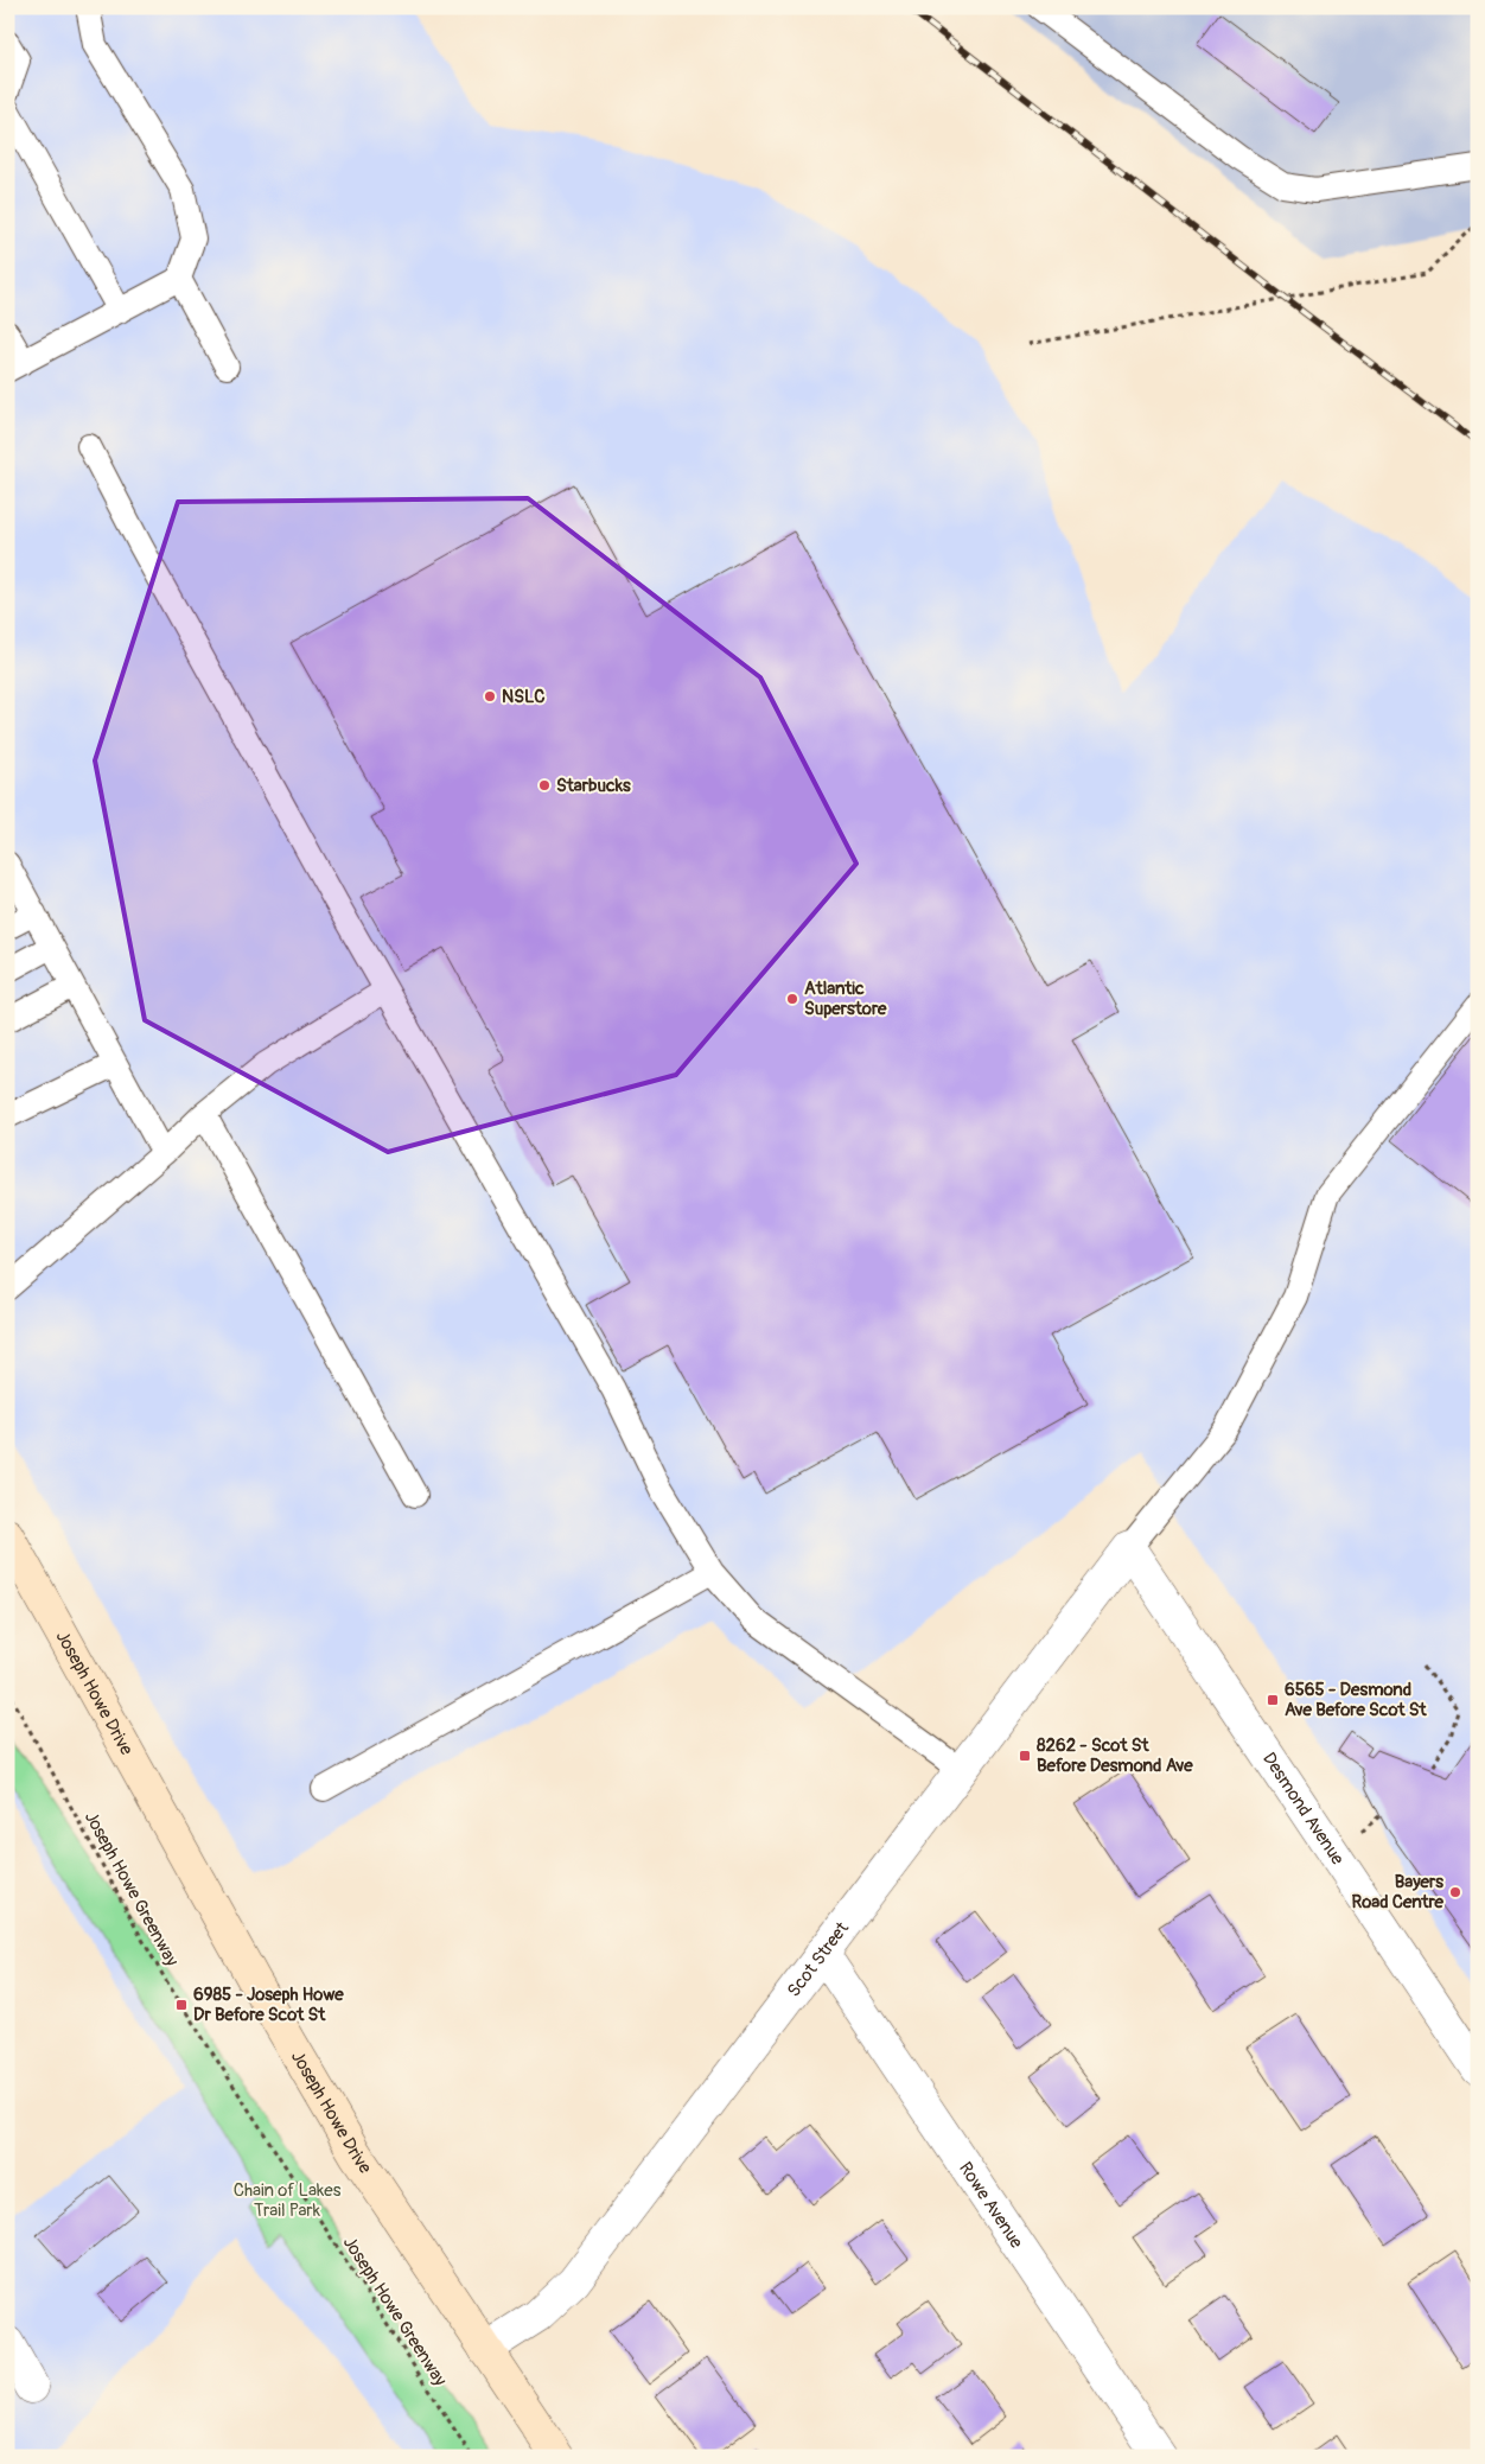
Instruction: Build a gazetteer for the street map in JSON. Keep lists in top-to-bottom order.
{
  "streets": {
    "main road": ["Joseph Howe Drive"],
    "street": ["Desmond Avenue", "Scot Street", "Rowe Avenue"],
    "path": ["Joseph Howe Greenway"]
  },
  "crossings": [
    ["Joseph Howe Drive", "Scot Street"],
    ["Desmond Avenue", "Scot Street"],
    ["Scot Street", "Rowe Avenue"]
  ],
  "parks": ["Chain of Lakes Trail Park"],
  "places": {
    "other": [
      "NSLC",
      "Starbucks",
      "Atlantic Superstore",
      "Bayers Road Centre"
    ],
    "transit": ["6565 - Desmond Ave Before Scot St", "8262 - Scot St Before Desmond Ave", "6985 - Joseph Howe Dr Before Scot St"]
  }
}
